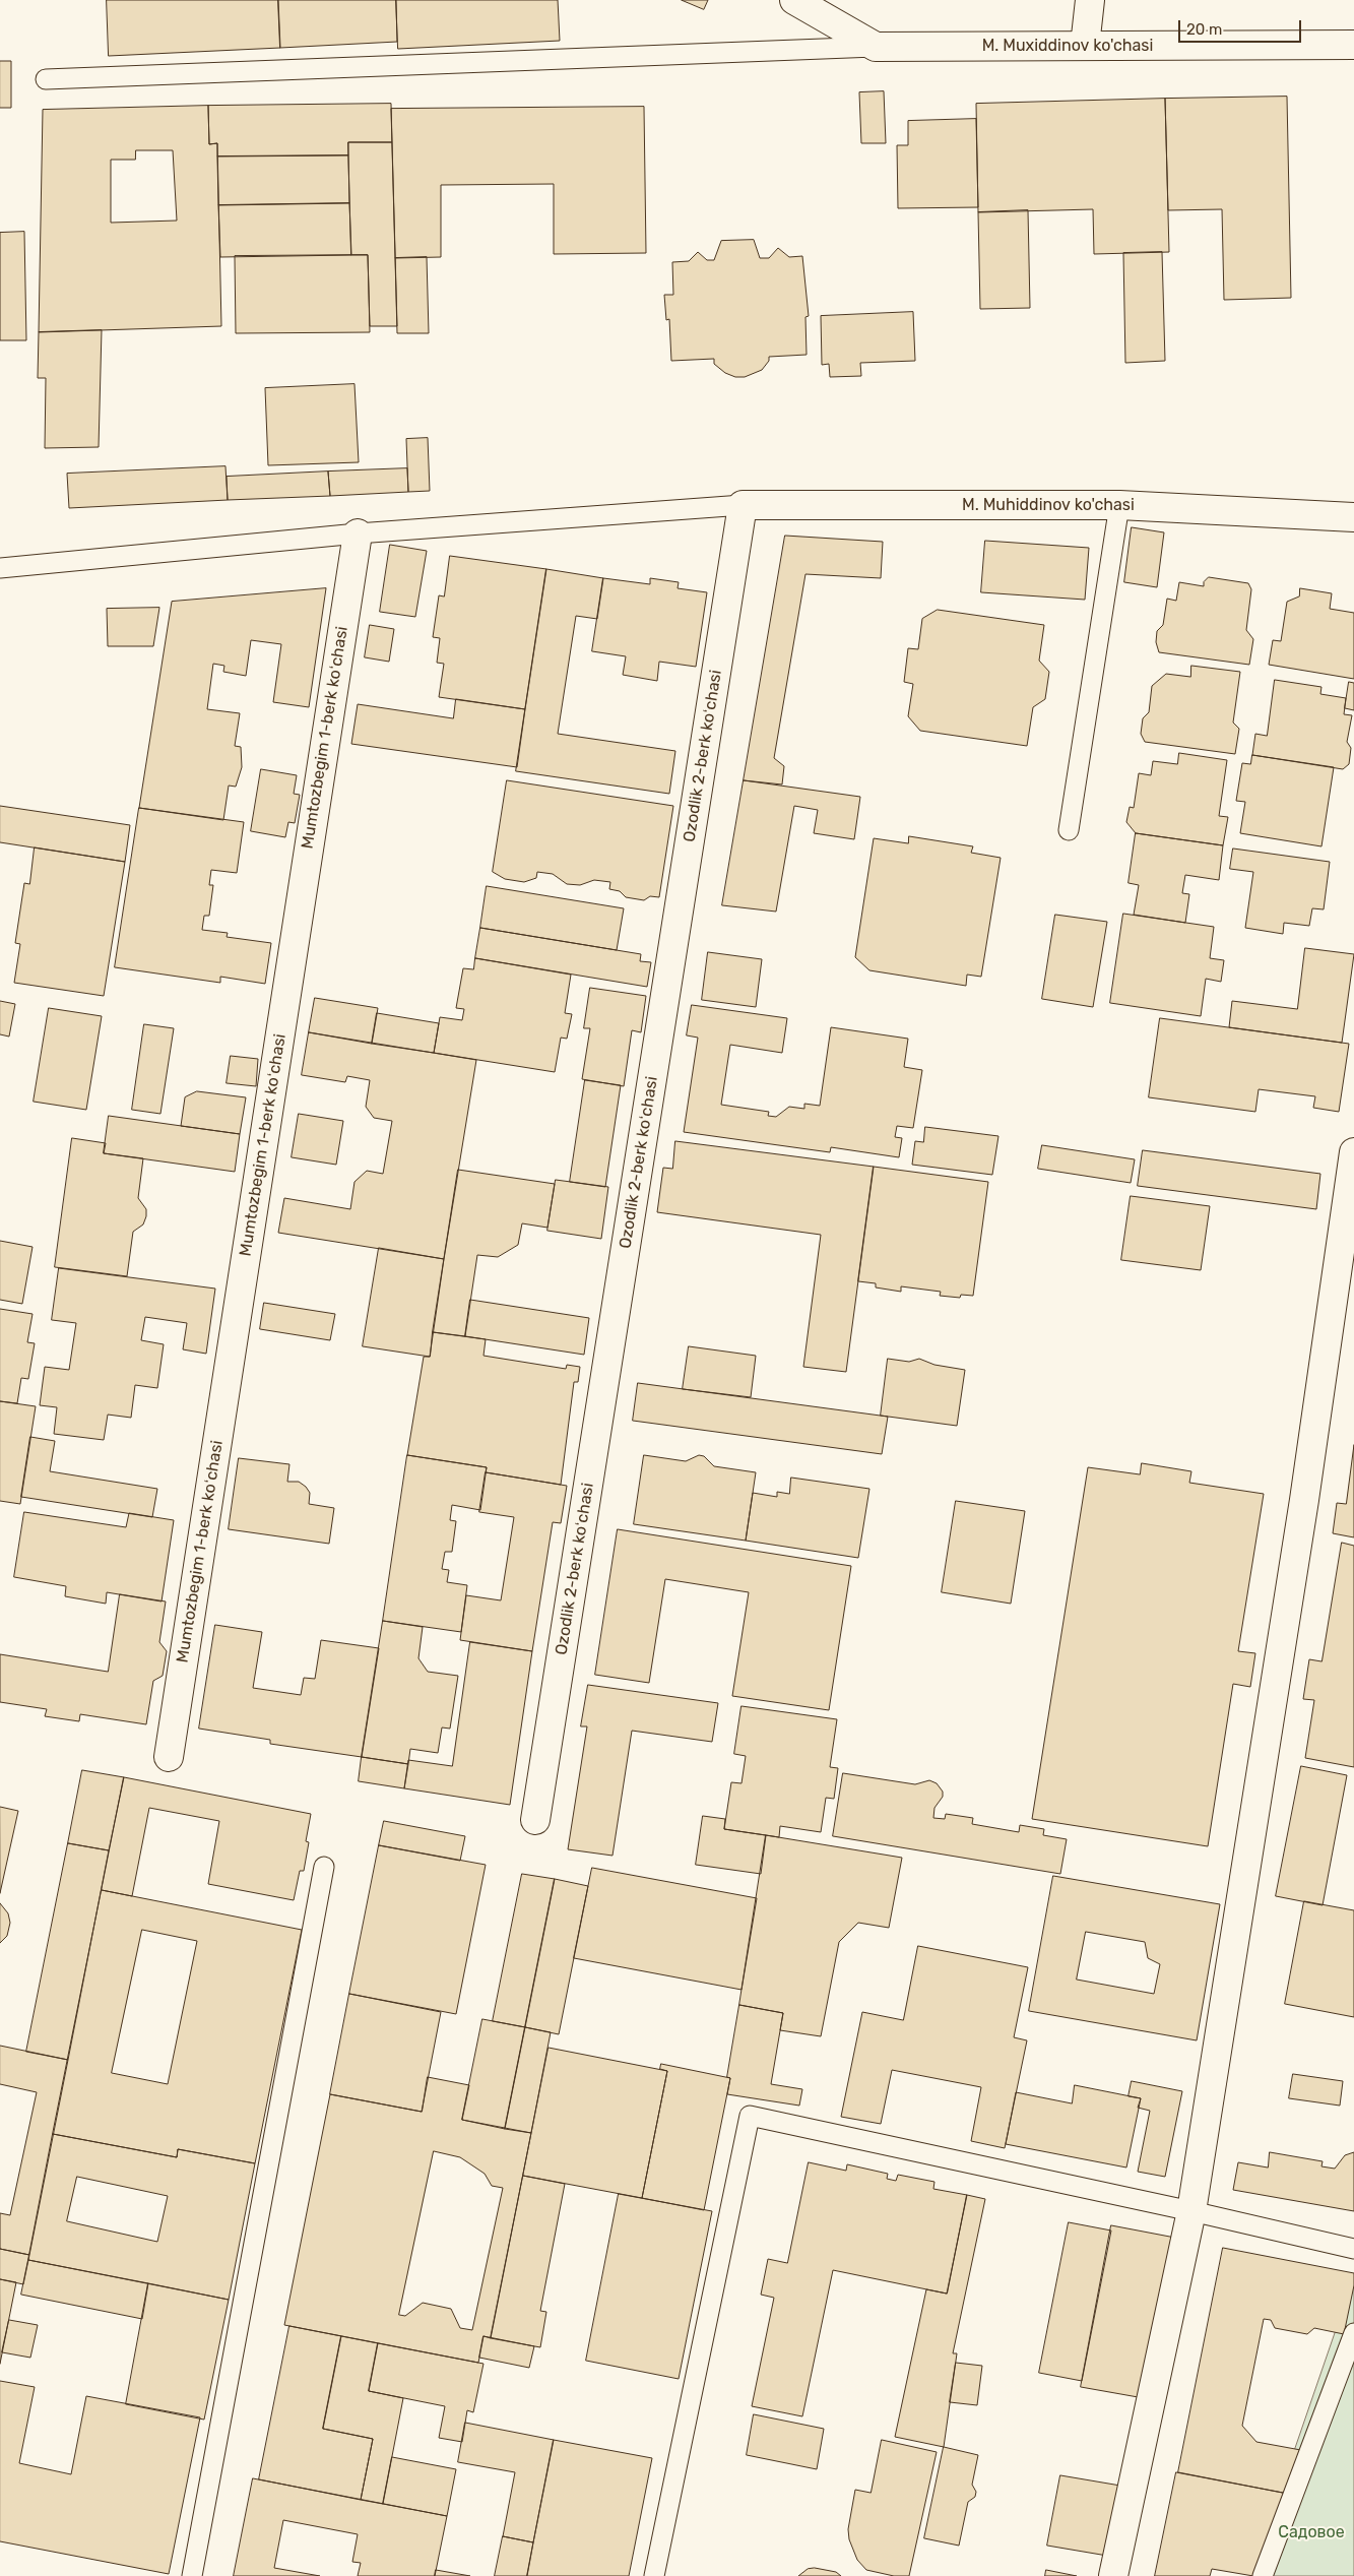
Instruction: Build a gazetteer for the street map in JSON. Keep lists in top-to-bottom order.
{
  "streets": {
    "street": [
      "M. Muxiddinov ko'chasi",
      "M. Muhiddinov ko'chasi",
      "Mumtozbegim 1-berk koʻchasi",
      "Ozodlik 2-berk koʻchasi"
    ]
  },
  "crossings": [
    ["M. Muhiddinov ko'chasi", "Ozodlik 2-berk koʻchasi"]
  ],
  "parks": ["Садовое"],
  "scale_bar": "20 m"
}
